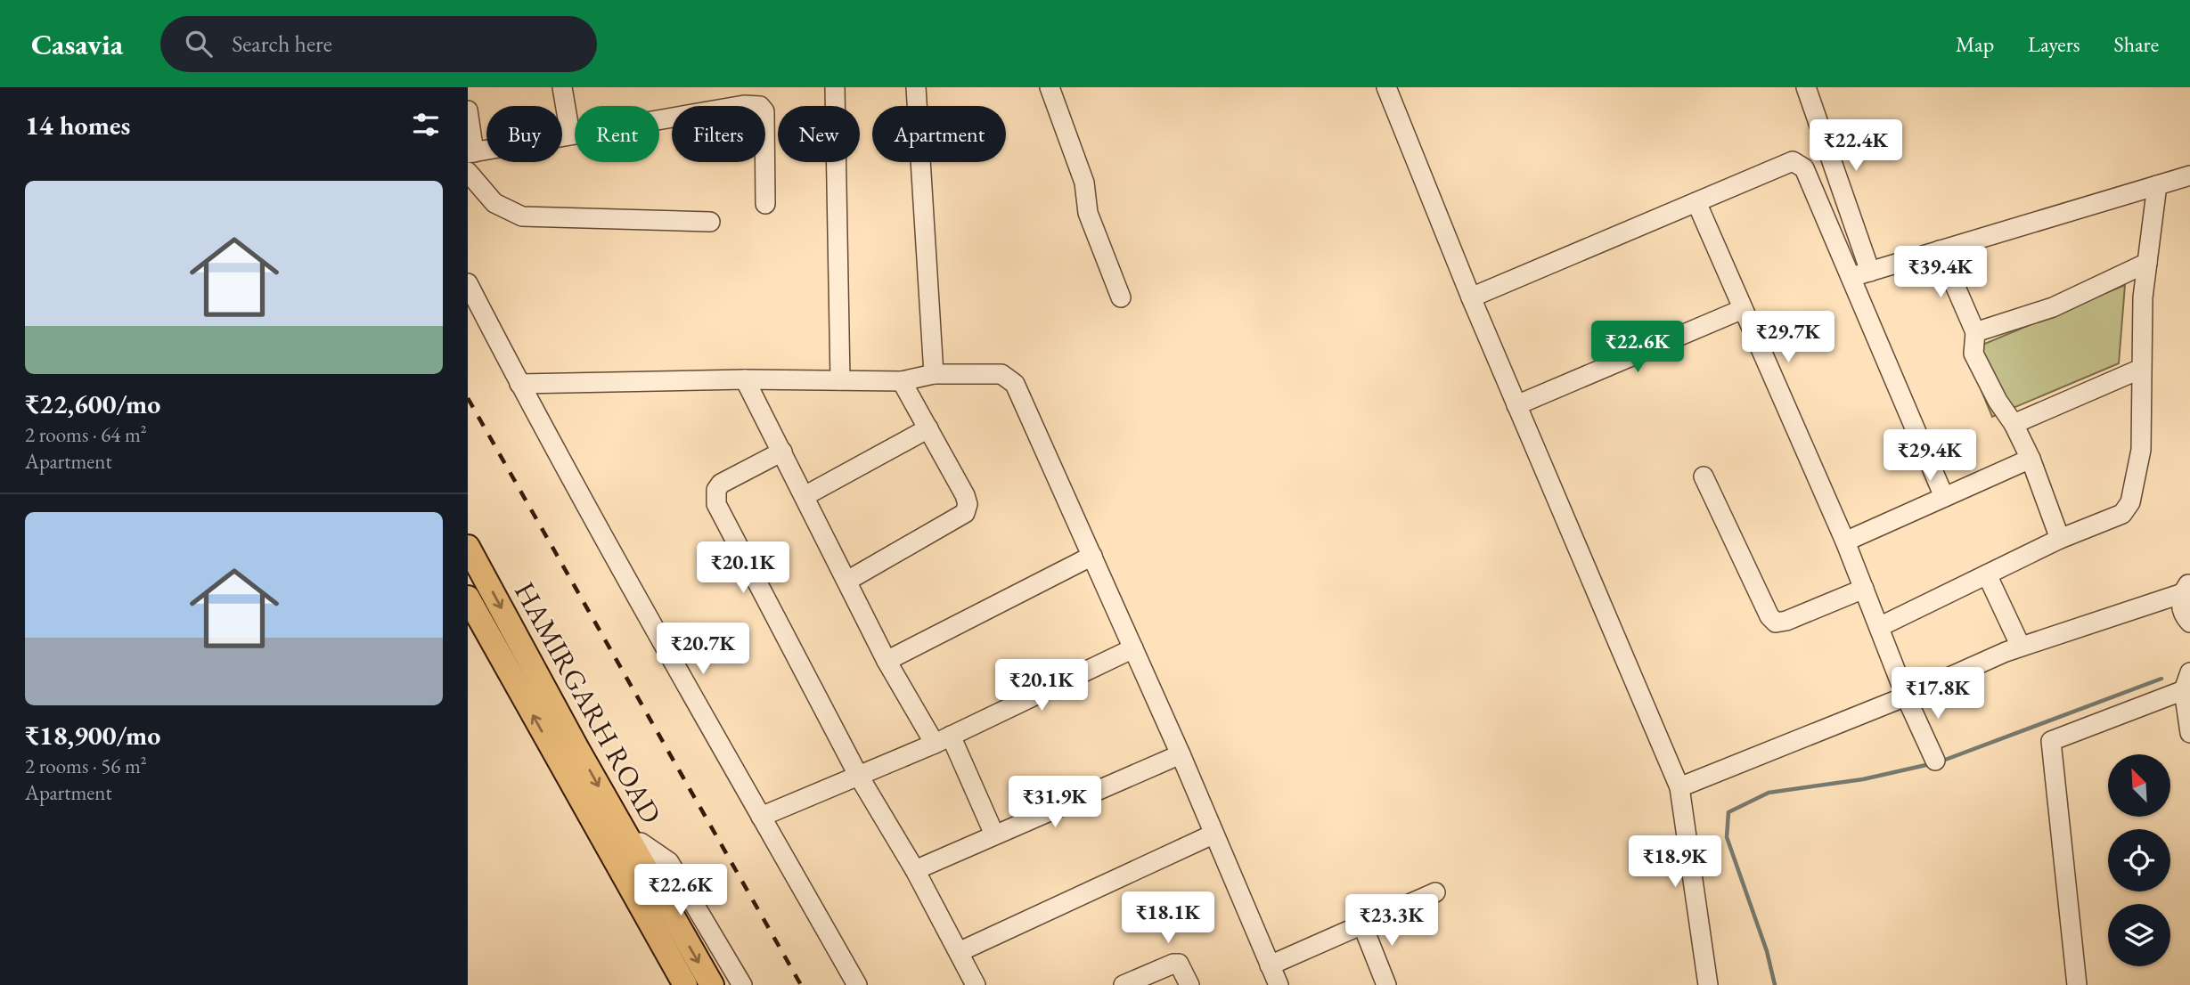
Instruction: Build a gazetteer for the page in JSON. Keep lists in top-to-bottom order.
{
  "streets": {
    "main road": ["HAMIRGARH ROAD"]
  },
  "north": "top left",
  "page": {
    "header": "Casavia",
    "search": "Search here",
    "nav": ["Map", "Layers", "Share"],
    "heading": "14 homes",
    "chip": [
      "Buy",
      "Rent",
      "Filters",
      "New",
      "Apartment"
    ],
    "price": [
      "₹22.4K",
      "₹39.4K",
      "₹29.7K",
      "₹22.6K",
      "₹29.4K",
      "₹20.1K",
      "₹20.7K",
      "₹20.1K",
      "₹17.8K",
      "₹31.9K",
      "₹18.9K",
      "₹22.6K",
      "₹18.1K",
      "₹23.3K"
    ],
    "list": [
      {
        "name": "₹22,600/mo",
        "note": "2 rooms · 64 m² · Apartment"
      },
      {
        "name": "₹18,900/mo",
        "note": "2 rooms · 56 m² · Apartment"
      }
    ]
  }
}
